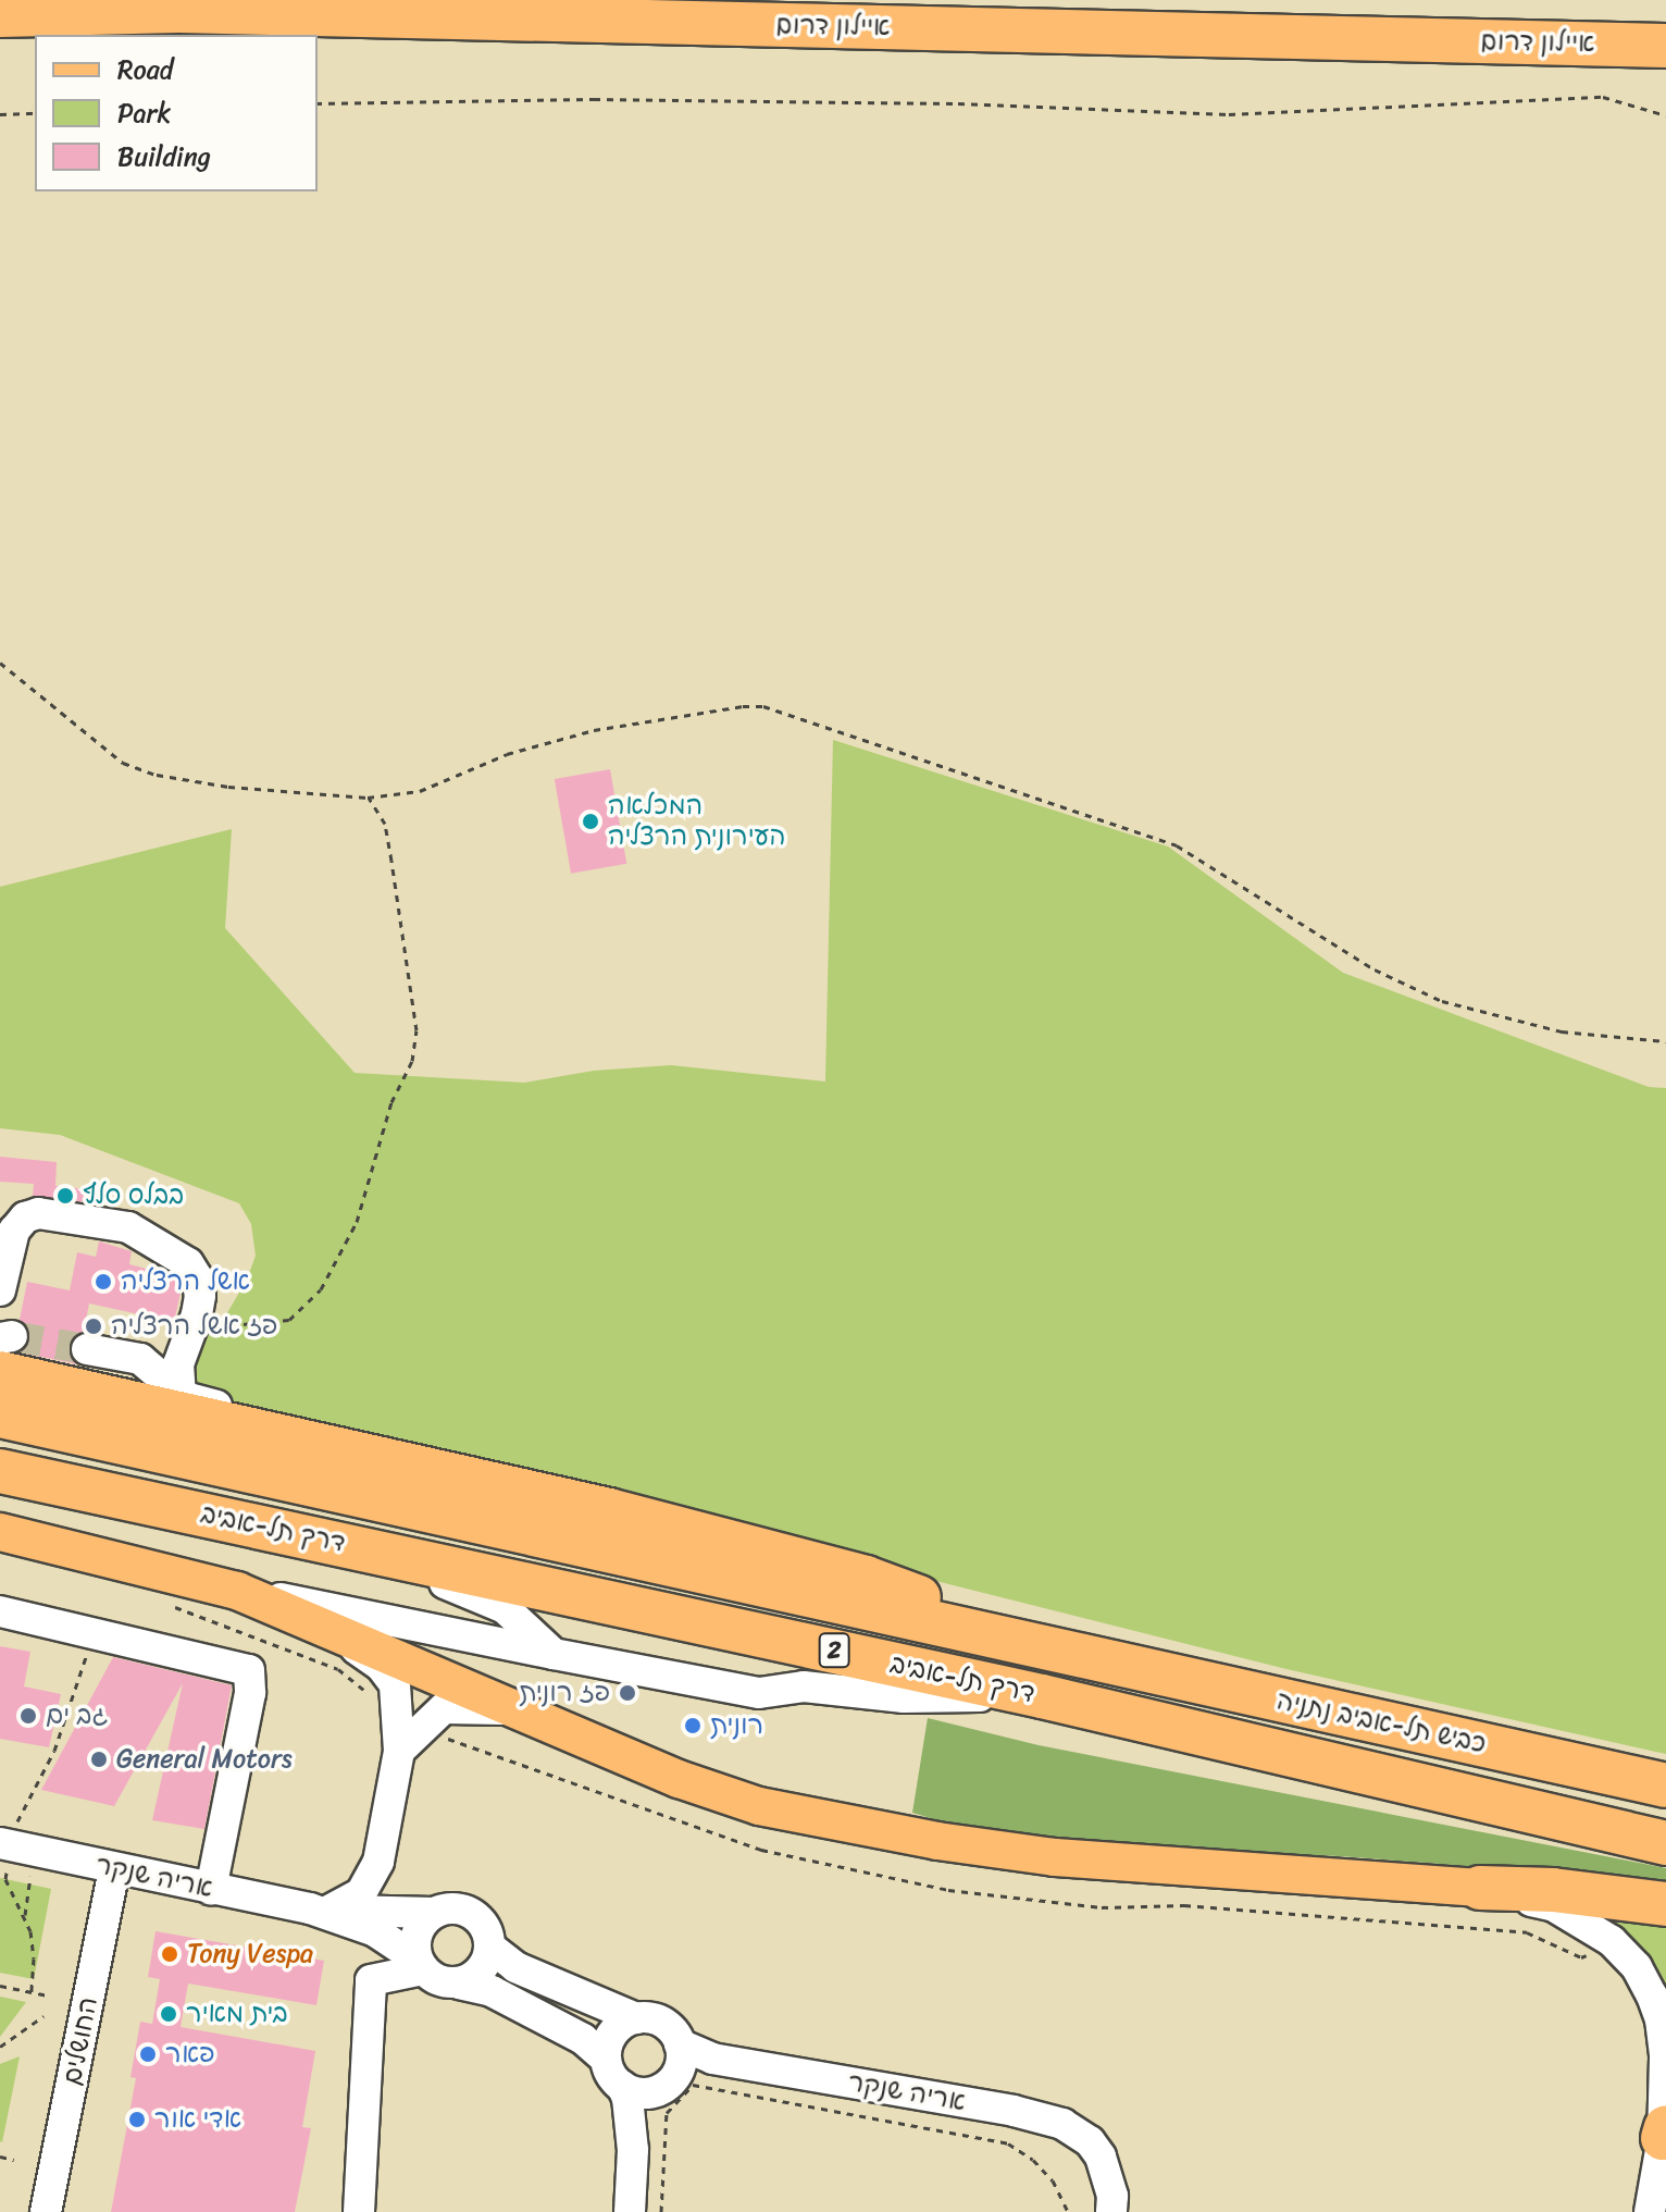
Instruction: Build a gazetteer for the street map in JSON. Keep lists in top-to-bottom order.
{
  "streets": {
    "highway": [
      "איילון דרום",
      "דרך תל-אביב",
      "2",
      "כביש תל-אביב נתניה"
    ],
    "street": ["אריה שנקר", "החושלים"]
  },
  "crossings": [
    ["דרך תל-אביב", "כביש תל-אביב נתניה"],
    ["אריה שנקר", "החושלים"]
  ],
  "places": [
    "המכלאה העירונית הרצליה",
    "בבלס סלף",
    "אשל הרצליה",
    "פז אשל הרצליה",
    "פז רונית",
    "גב ים",
    "רונית",
    "General Motors",
    "Tony Vespa",
    "בית מאיר",
    "פאר",
    "אדי אור"
  ],
  "legend": ["Road", "Park", "Building"]
}
